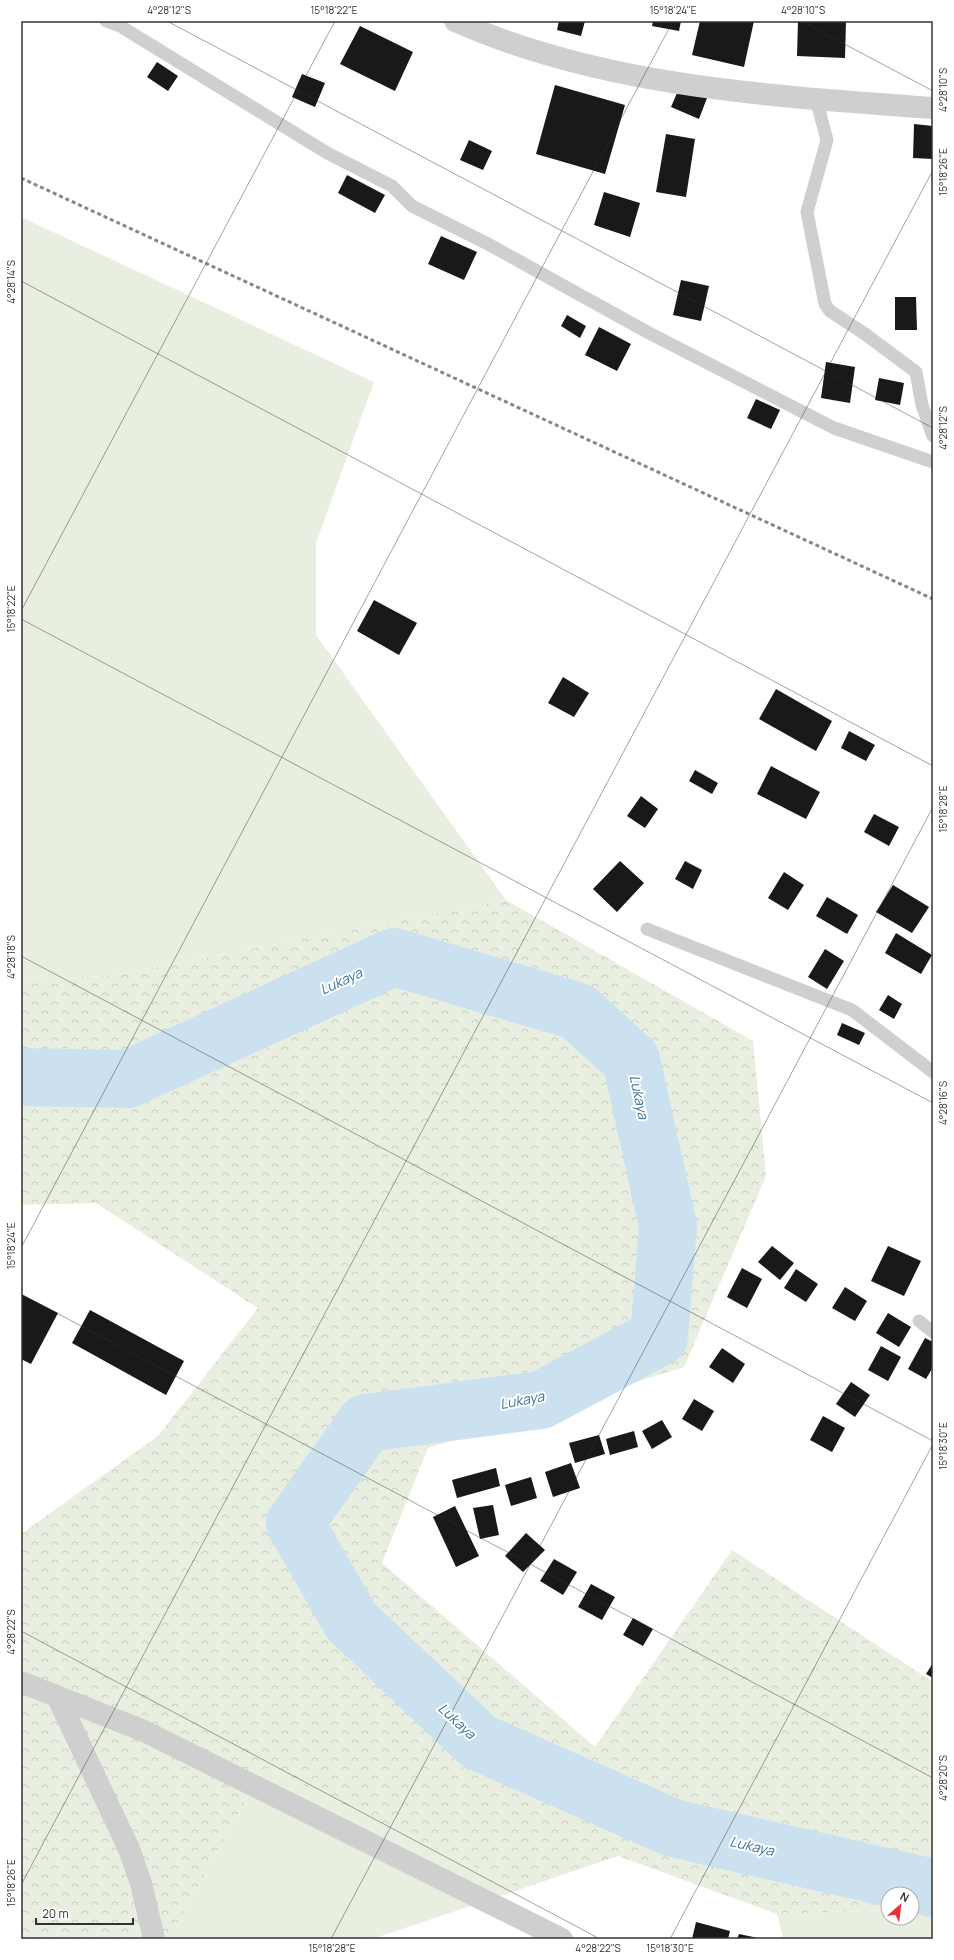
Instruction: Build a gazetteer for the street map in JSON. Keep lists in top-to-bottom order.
{
  "water": ["Lukaya"],
  "scale_bar": "20 m",
  "north": "top right",
  "coordinates": [
    "4°28'12\"S",
    "15°18'22\"E",
    "15°18'24\"E",
    "4°28'10\"S",
    "15°18'26\"E",
    "4°28'14\"S",
    "15°18'28\"E",
    "4°28'18\"S",
    "4°28'16\"S",
    "15°18'30\"E",
    "4°28'22\"S",
    "4°28'20\"S"
  ]
}
